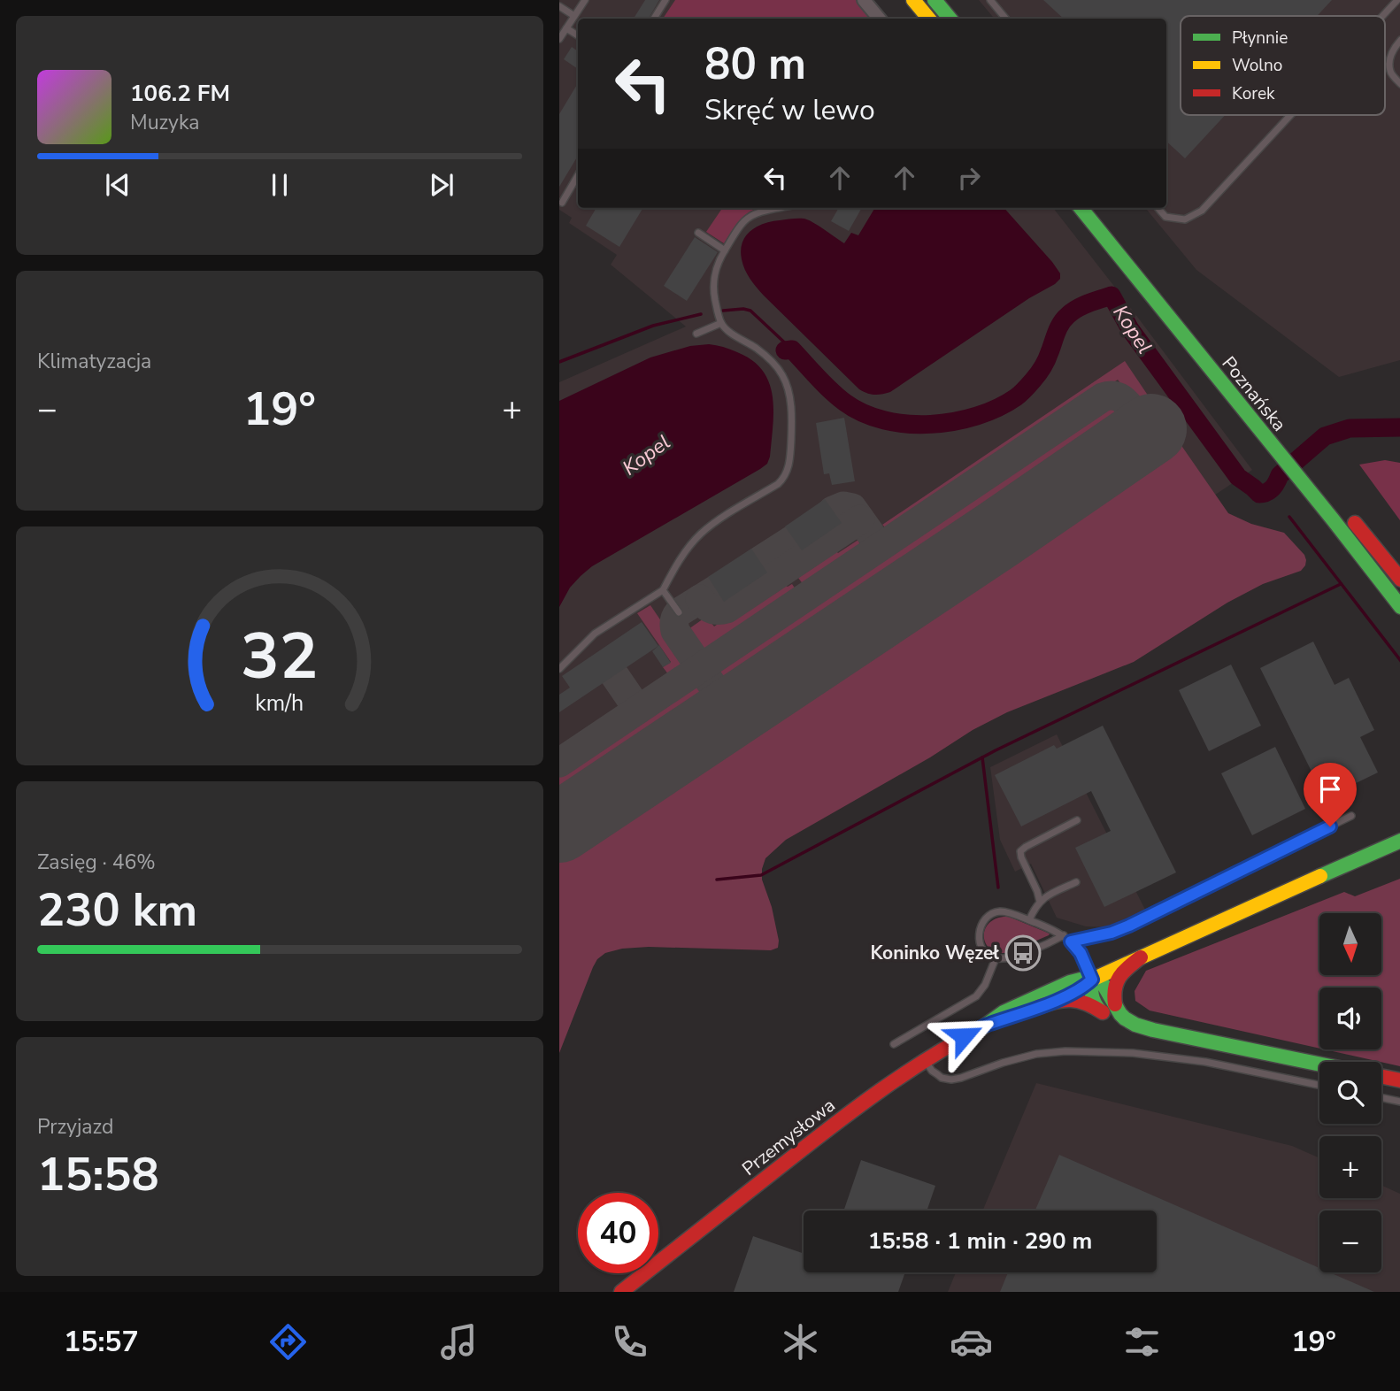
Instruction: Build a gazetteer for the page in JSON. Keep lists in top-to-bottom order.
{
  "streets": {
    "main road": ["Poznańska", "Przemysłowa"]
  },
  "water": ["Kopel"],
  "places": {
    "bus stop": ["Koninko Węzeł"]
  },
  "legend": ["Płynnie", "Wolno", "Korek"],
  "north": "bottom",
  "page": {
    "turn": ["80 m", "Skręć w lewo"],
    "song": ["106.2 FM", "Muzyka"],
    "tile": [
      "Klimatyzacja",
      ["Zasięg · 46%", "230 km"],
      ["Przyjazd", "15:58"]
    ],
    "heat": ["−", "19°", "+"],
    "map_buttons": ["+", "−"],
    "limit": "40",
    "trip": "15:58 · 1 min · 290 m",
    "tabs": ["15:57", "19°"],
    "gauge": ["32", "km/h"]
  }
}
